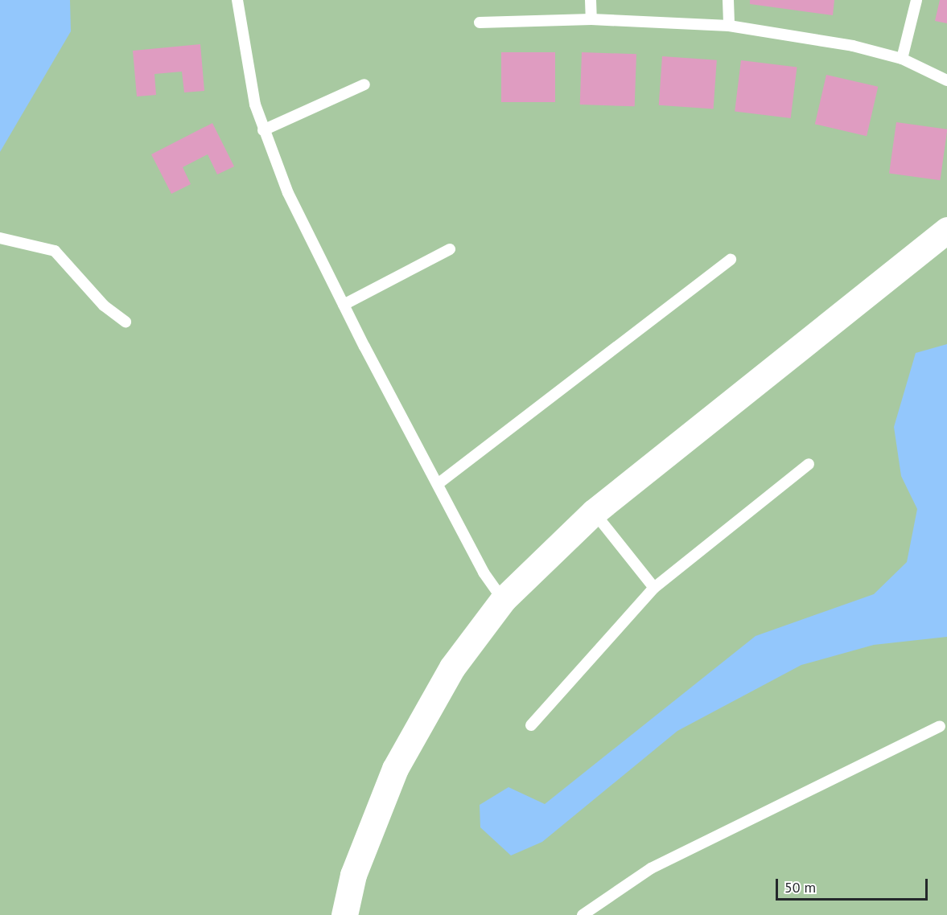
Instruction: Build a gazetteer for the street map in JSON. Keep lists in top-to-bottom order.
{
  "scale_bar": "50 m"
}
